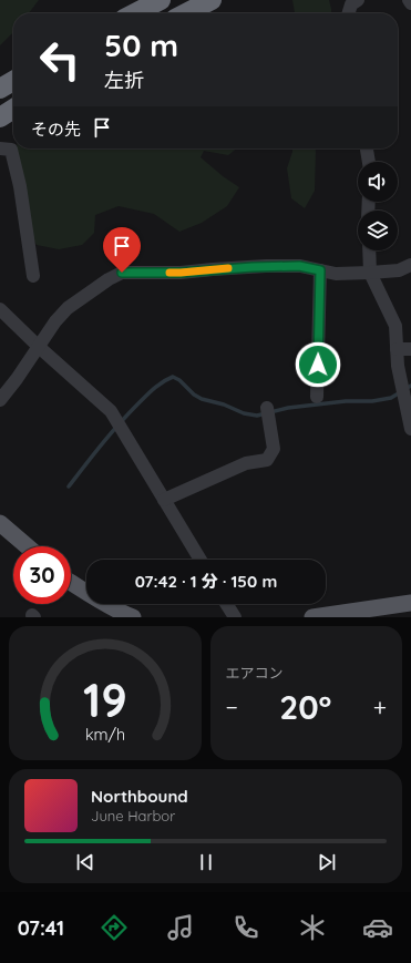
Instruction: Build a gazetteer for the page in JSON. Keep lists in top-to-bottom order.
{
  "page": {
    "turn": ["50 m", "左折"],
    "then": "その先",
    "limit": "30",
    "trip": "07:42 · 1 分 · 150 m",
    "tile": "エアコン",
    "heat": ["−", "20°", "+"],
    "song": ["Northbound", "June Harbor"],
    "tabs": "07:41",
    "gauge": ["19", "km/h"]
  }
}
